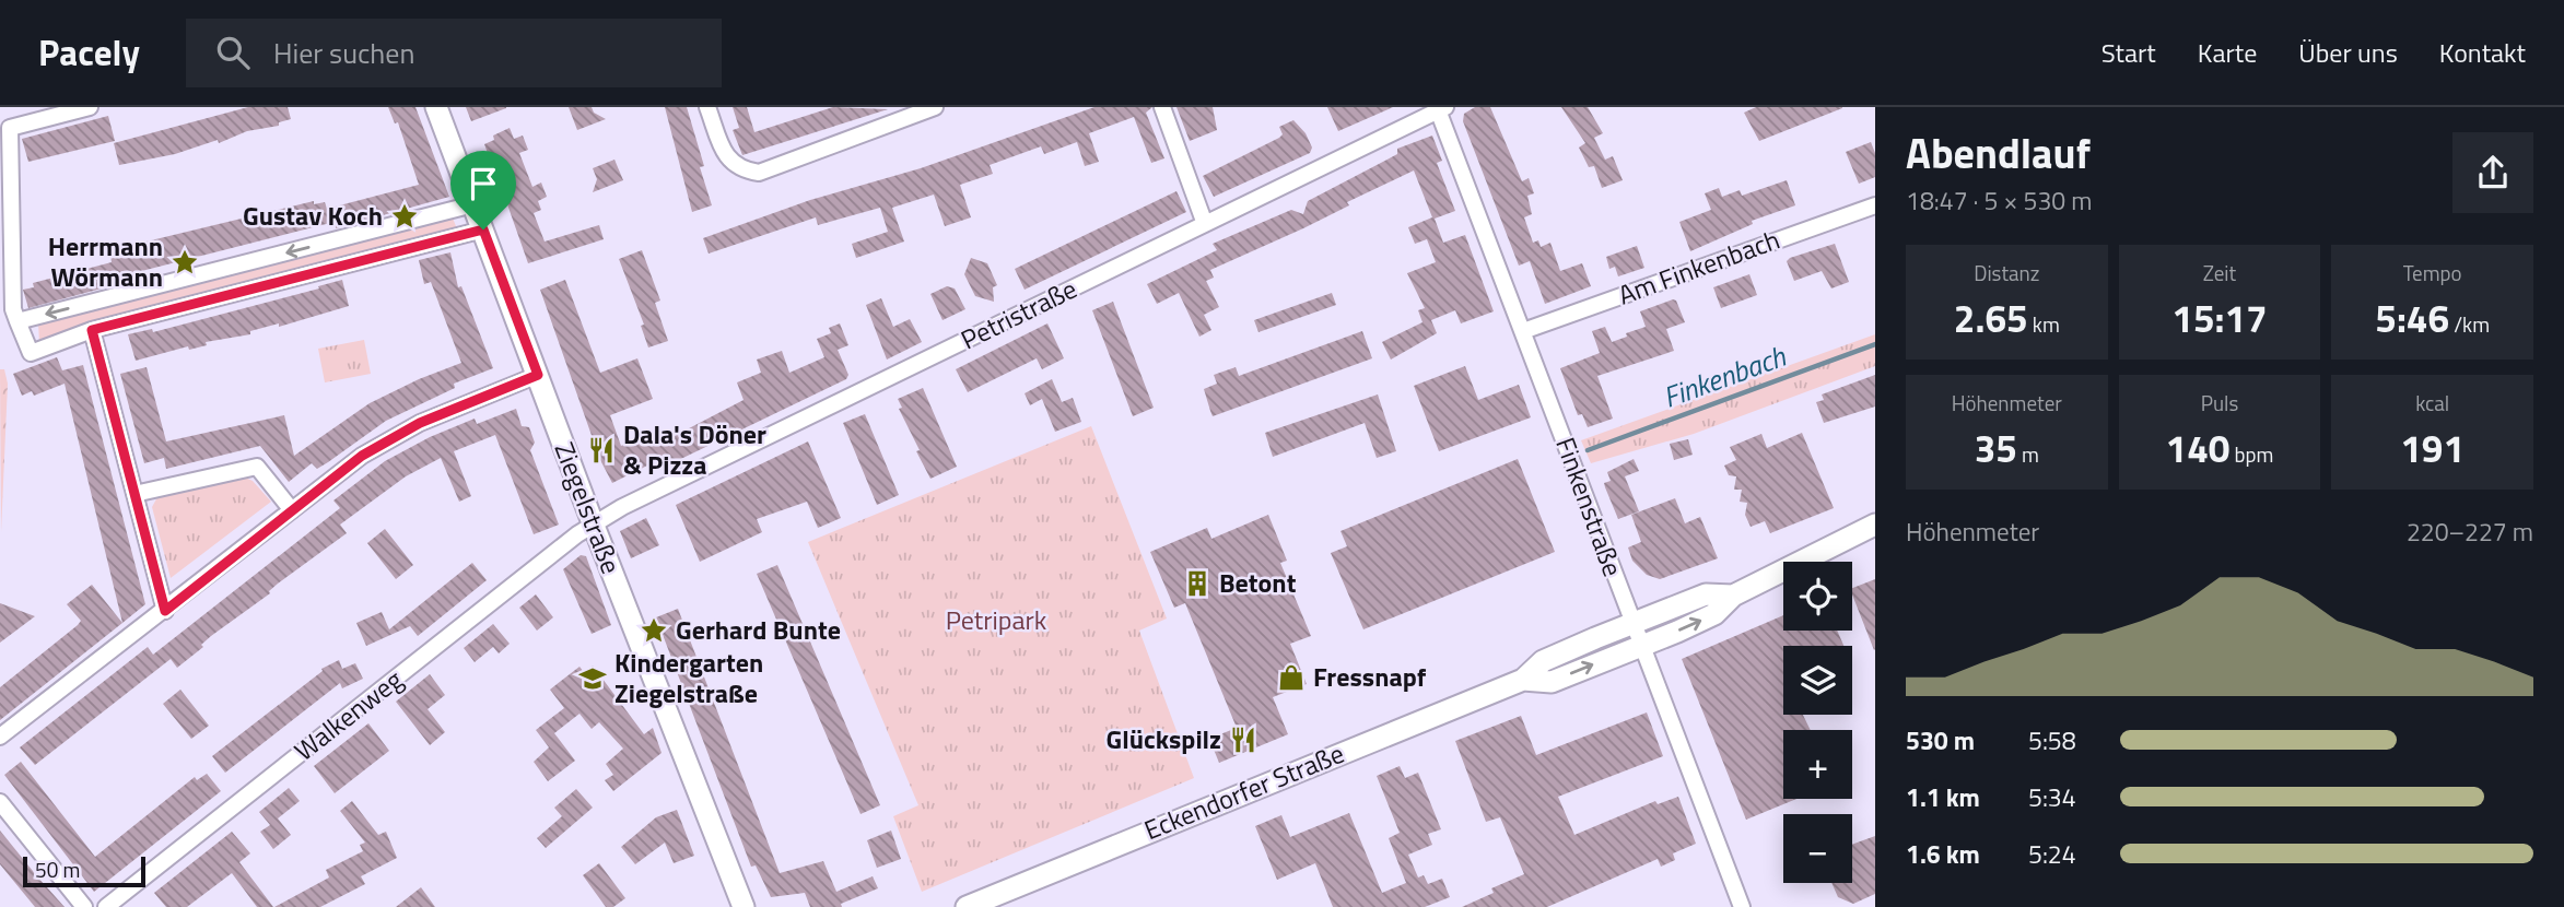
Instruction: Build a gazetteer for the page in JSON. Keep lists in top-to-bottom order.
{
  "streets": {
    "street": [
      "Am Finkenbach",
      "Petristraße",
      "Finkenstraße",
      "Ziegelstraße",
      "Walkenweg",
      "Eckendorfer Straße"
    ]
  },
  "crossings": [
    ["Am Finkenbach", "Finkenstraße"],
    ["Petristraße", "Finkenstraße"],
    ["Petristraße", "Ziegelstraße"],
    ["Petristraße", "Walkenweg"],
    ["Finkenstraße", "Eckendorfer Straße"],
    ["Ziegelstraße", "Walkenweg"]
  ],
  "water": ["Finkenbach"],
  "parks": ["Petripark"],
  "places": {
    "place": ["Gustav Koch", "Herrmann Wörmann", "Gerhard Bunte"],
    "restaurant": ["Dala's Döner & Pizza", "Glückspilz"],
    "building": ["Betont"],
    "shop": ["Fressnapf"],
    "school or university": ["Kindergarten Ziegelstraße"]
  },
  "scale_bar": "50 m",
  "page": {
    "header": "Pacely",
    "search": "Hier suchen",
    "nav": [
      "Start",
      "Karte",
      "Über uns",
      "Kontakt"
    ],
    "heading": ["Abendlauf", "18:47 · 5 × 530 m"],
    "stats": [
      ["Distanz", "2.65 km"],
      ["Zeit", "15:17"],
      ["Tempo", "5:46 /km"],
      ["Höhenmeter", "35 m"],
      ["Puls", "140 bpm"],
      ["kcal", "191"]
    ],
    "chart": ["Höhenmeter", "220–227 m"],
    "map_buttons": ["+", "−"],
    "list": [
      {
        "name": "530 m",
        "note": "5:58"
      },
      {
        "name": "1.1 km",
        "note": "5:34"
      },
      {
        "name": "1.6 km",
        "note": "5:24"
      }
    ],
    "scale": "50 m"
  }
}
